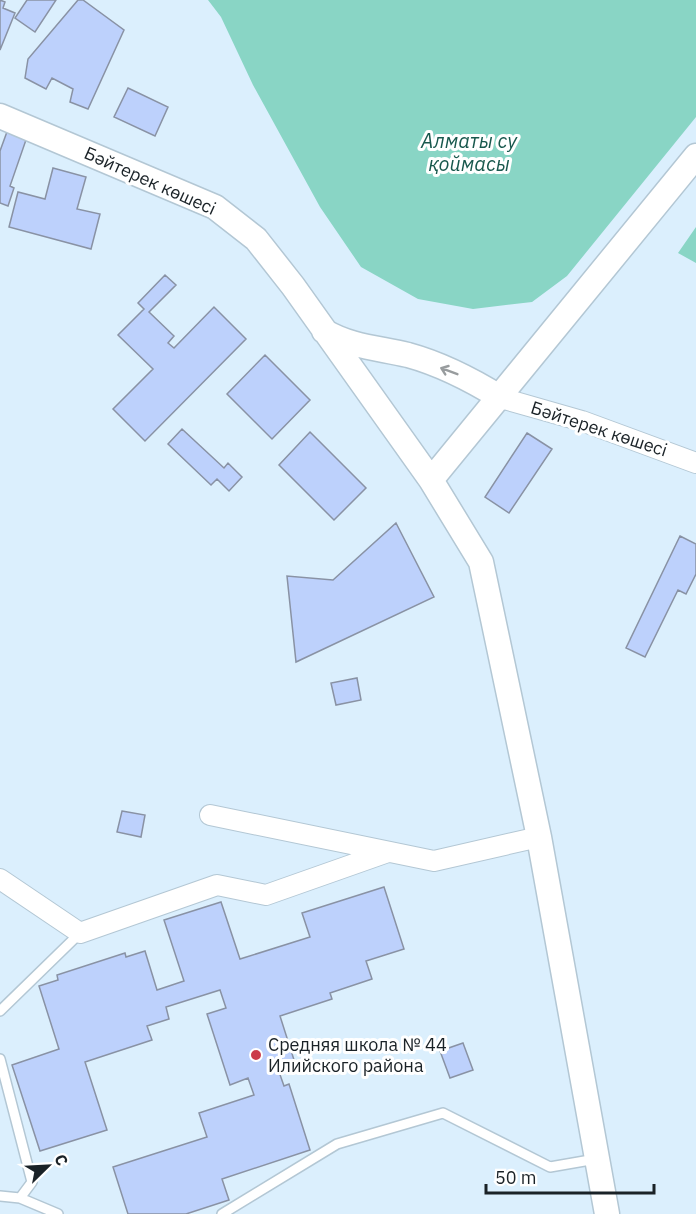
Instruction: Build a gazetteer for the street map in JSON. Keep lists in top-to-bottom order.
{
  "streets": {
    "street": ["Бәйтерек көшесі"]
  },
  "water": ["Алматы су қоймасы"],
  "places": ["Средняя школа № 44 Илийского района"],
  "scale_bar": "50 m",
  "north": "top right"
}
